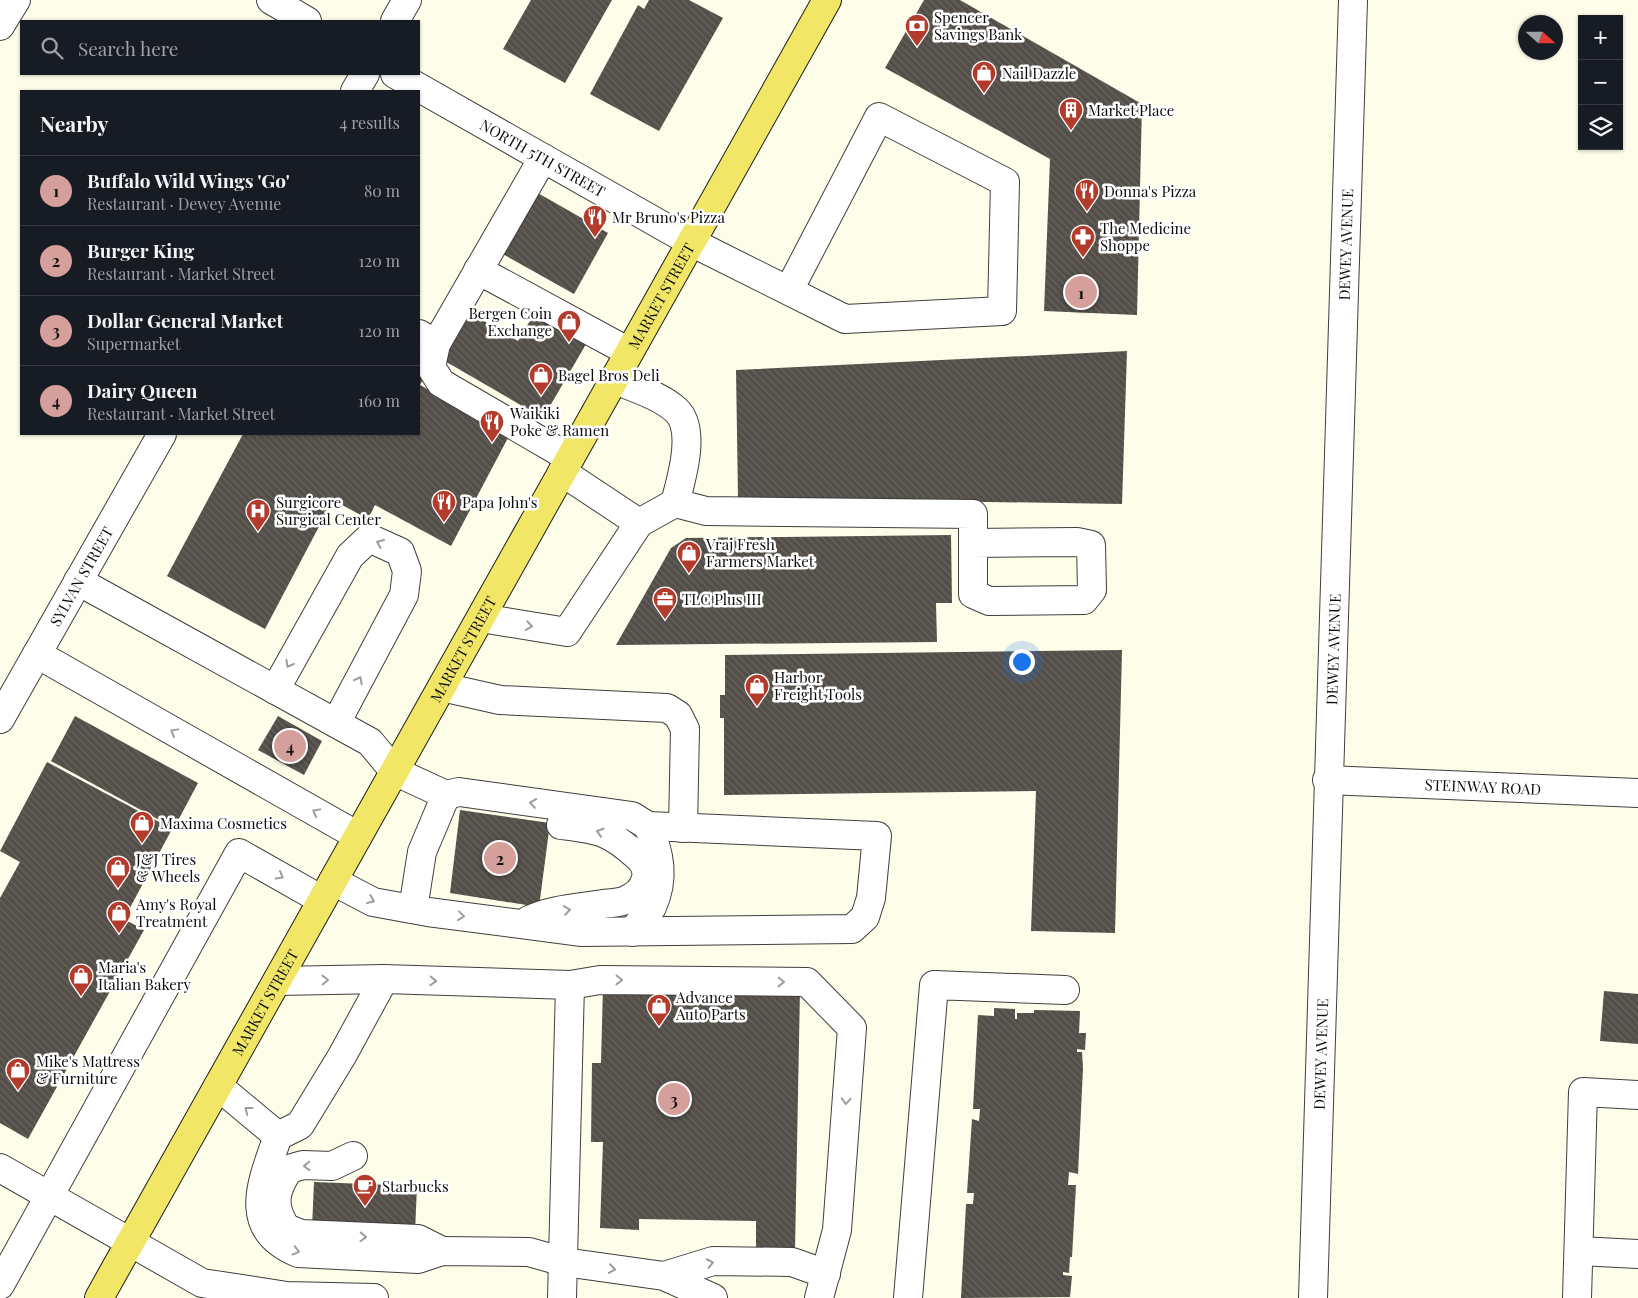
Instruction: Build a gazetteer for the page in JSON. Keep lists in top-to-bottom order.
{
  "streets": {
    "main road": ["MARKET STREET"],
    "street": [
      "NORTH 5TH STREET",
      "DEWEY AVENUE",
      "SYLVAN STREET",
      "STEINWAY ROAD"
    ]
  },
  "crossings": [
    ["NORTH 5TH STREET", "MARKET STREET"],
    ["DEWEY AVENUE", "STEINWAY ROAD"]
  ],
  "places": {
    "bank": ["Spencer Savings Bank"],
    "shop": [
      "Nail Dazzle",
      "Bergen Coin Exchange",
      "Bagel Bros Deli",
      "Vraj Fresh Farmers Market",
      "Harbor Freight Tools",
      "Maxima Cosmetics",
      "J&J Tires & Wheels",
      "Amy's Royal Treatment",
      "Maria's Italian Bakery",
      "Advance Auto Parts",
      "Mike's Mattress & Furniture"
    ],
    "building": ["Market Place"],
    "restaurant": [
      "Donna's Pizza",
      "Mr Bruno's Pizza",
      "Waikiki Poke & Ramen",
      "Papa John's"
    ],
    "pharmacy": ["The Medicine Shoppe"],
    "hospital": ["Surgicore Surgical Center"],
    "office": ["TLC Plus III"],
    "cafe": ["Starbucks"]
  },
  "north": "right",
  "page": {
    "map_buttons": ["+", "−"],
    "search": "Search here",
    "heading": ["Nearby", "4 results"],
    "list": [
      {
        "mark": "1",
        "name": "Buffalo Wild Wings 'Go'",
        "note": "Restaurant · Dewey Avenue",
        "value": "80 m"
      },
      {
        "mark": "2",
        "name": "Burger King",
        "note": "Restaurant · Market Street",
        "value": "120 m"
      },
      {
        "mark": "3",
        "name": "Dollar General Market",
        "note": "Supermarket",
        "value": "120 m"
      },
      {
        "mark": "4",
        "name": "Dairy Queen",
        "note": "Restaurant · Market Street",
        "value": "160 m"
      }
    ],
    "pins": [
      "1",
      "4",
      "2",
      "3"
    ]
  }
}
